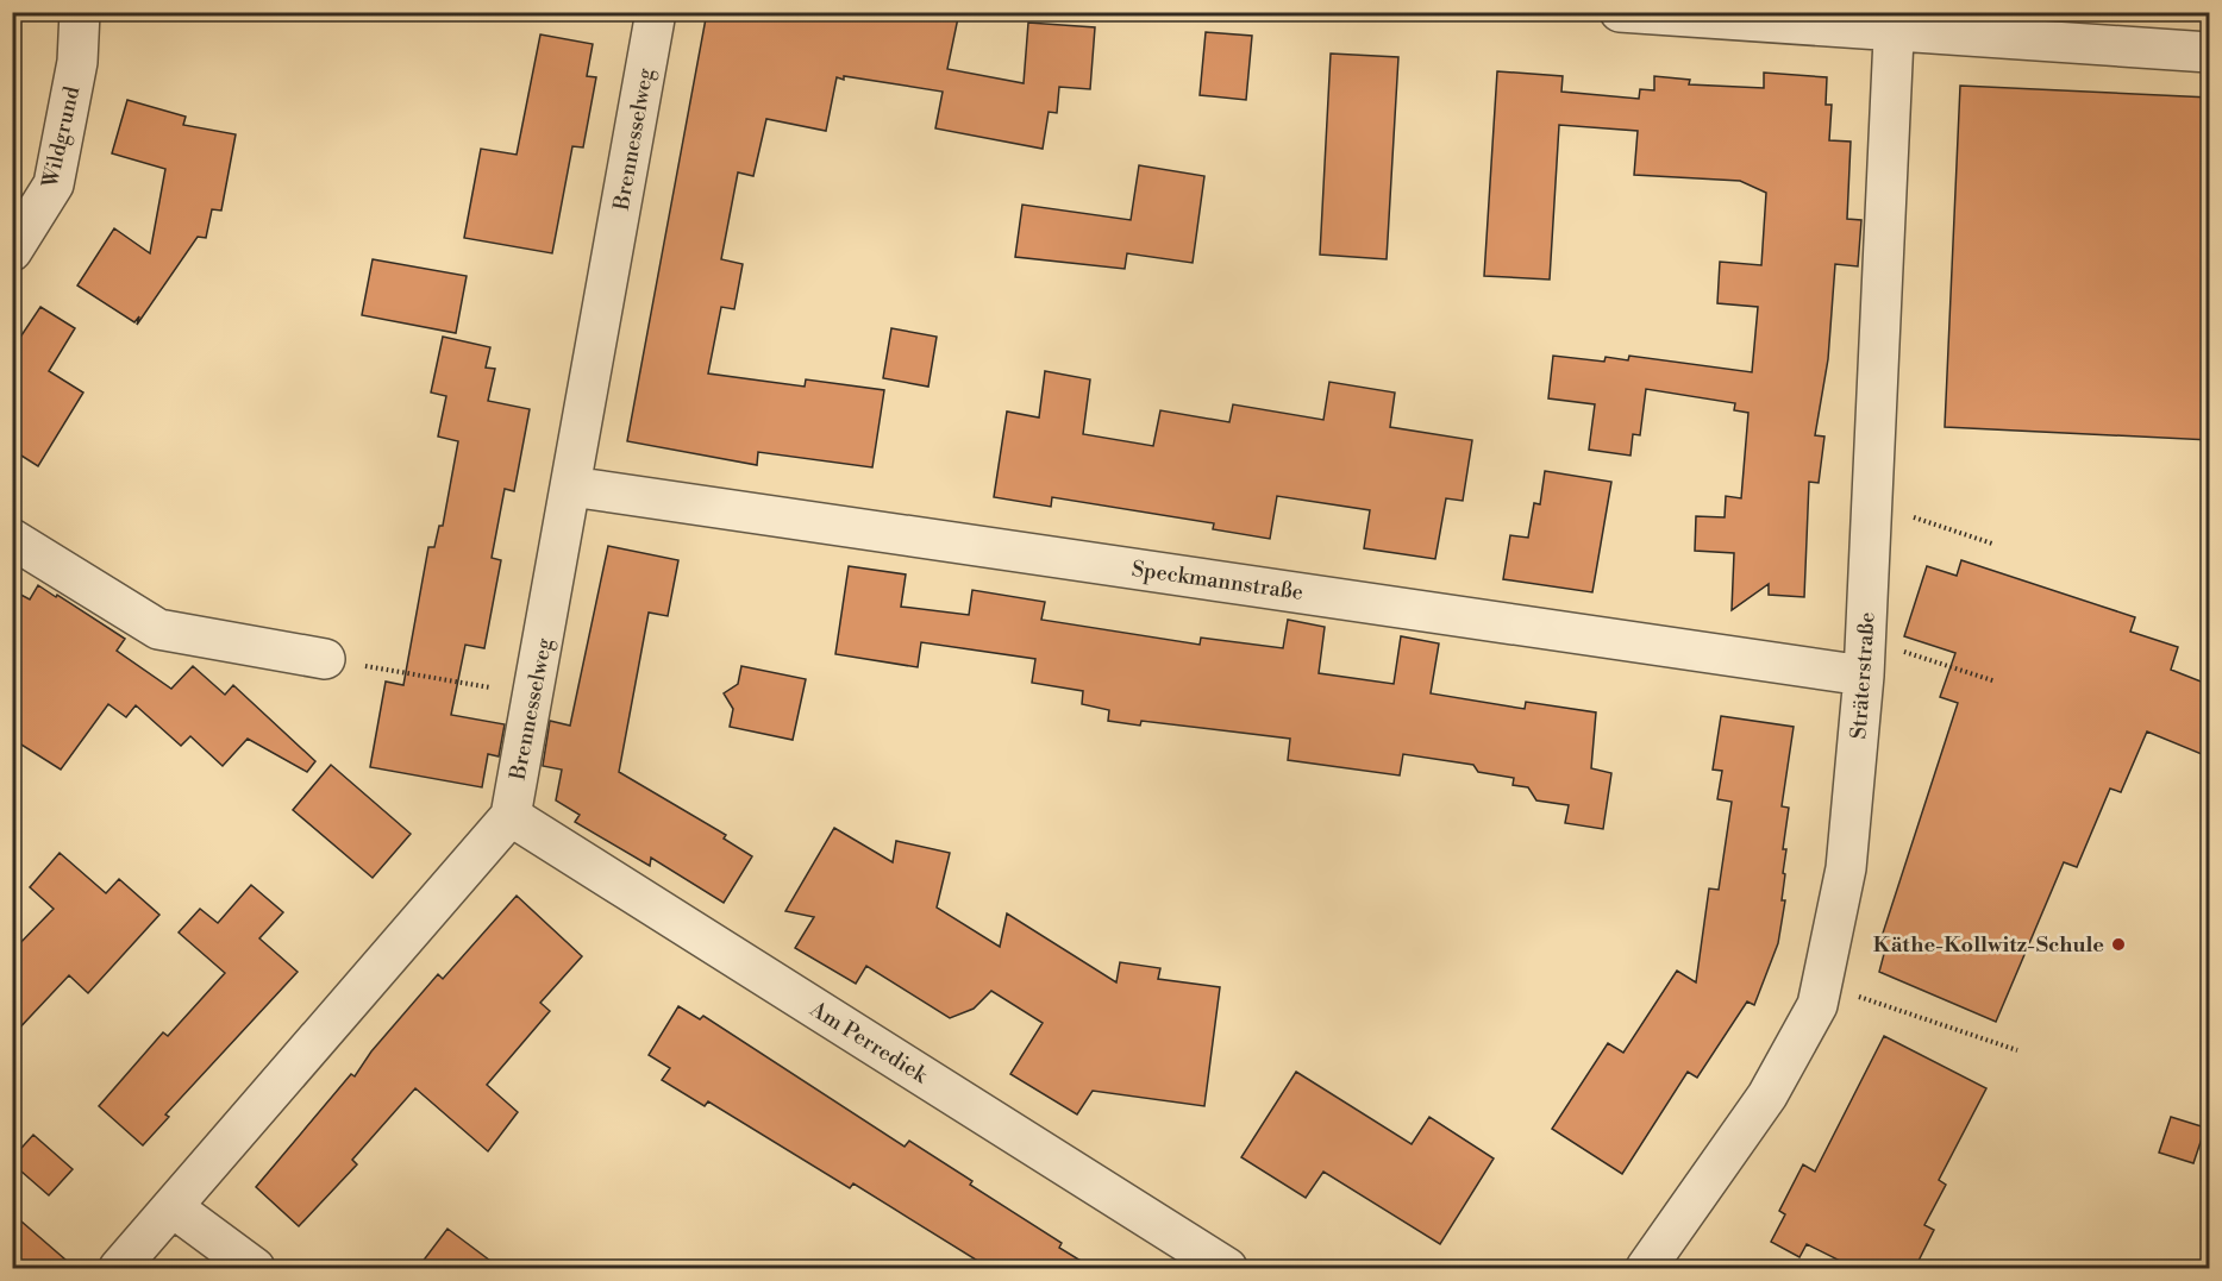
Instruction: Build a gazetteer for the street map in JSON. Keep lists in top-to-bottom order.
{
  "streets": {
    "street": [
      "Wildgrund",
      "Brennesselweg",
      "Speckmannstraße",
      "Sträterstraße",
      "Am Perrediek"
    ]
  },
  "crossings": [
    ["Brennesselweg", "Speckmannstraße"],
    ["Brennesselweg", "Am Perrediek"],
    ["Speckmannstraße", "Sträterstraße"]
  ],
  "places": ["Käthe-Kollwitz-Schule"]
}
